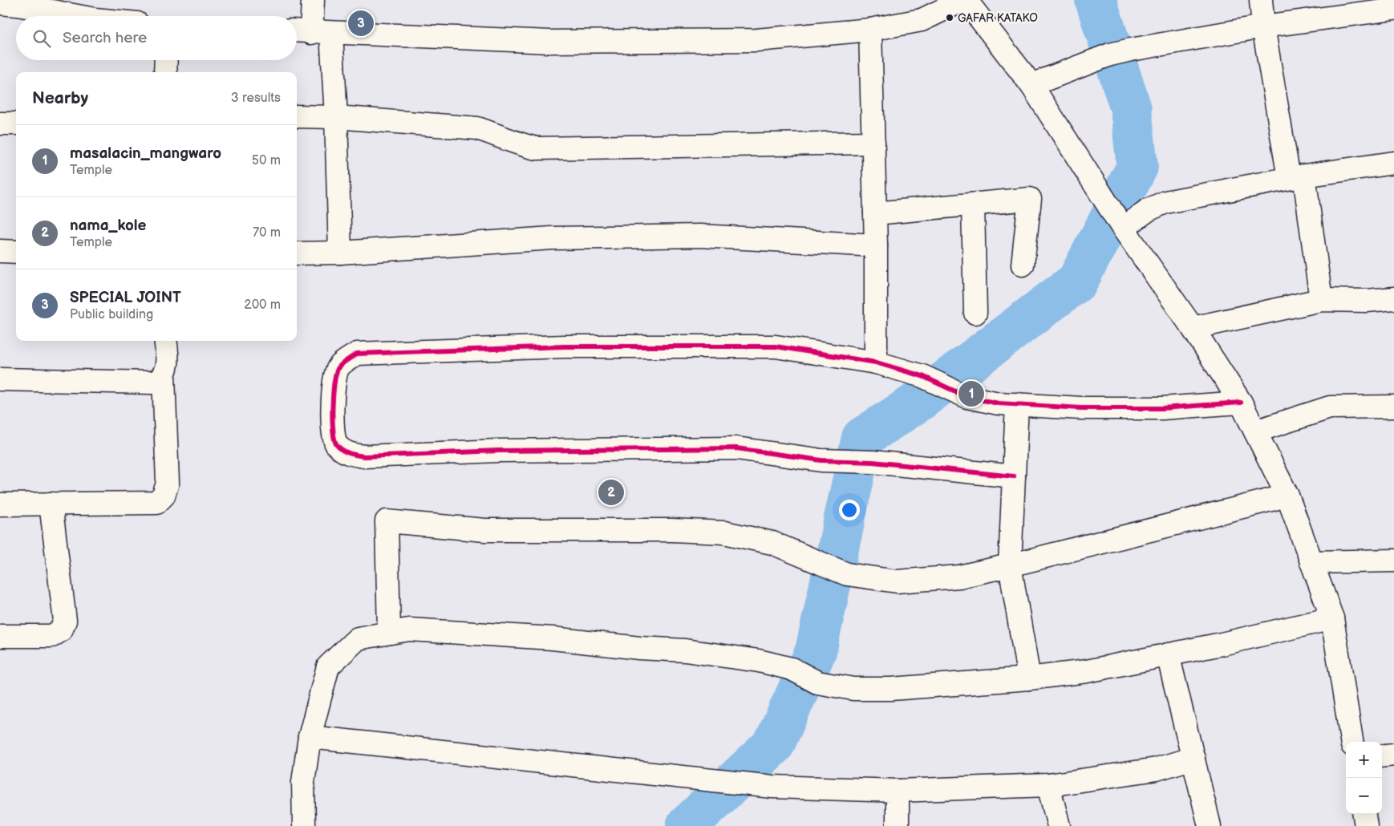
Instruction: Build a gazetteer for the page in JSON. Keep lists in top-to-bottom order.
{
  "places": ["GAFAR KATAKO"],
  "page": {
    "pins": ["3", "1", "2"],
    "search": "Search here",
    "heading": ["Nearby", "3 results"],
    "list": [
      {
        "mark": "1",
        "name": "masalacin_mangwaro",
        "note": "Temple",
        "value": "50 m"
      },
      {
        "mark": "2",
        "name": "nama_kole",
        "note": "Temple",
        "value": "70 m"
      },
      {
        "mark": "3",
        "name": "SPECIAL JOINT",
        "note": "Public building",
        "value": "200 m"
      }
    ],
    "map_buttons": ["+", "−"]
  }
}
